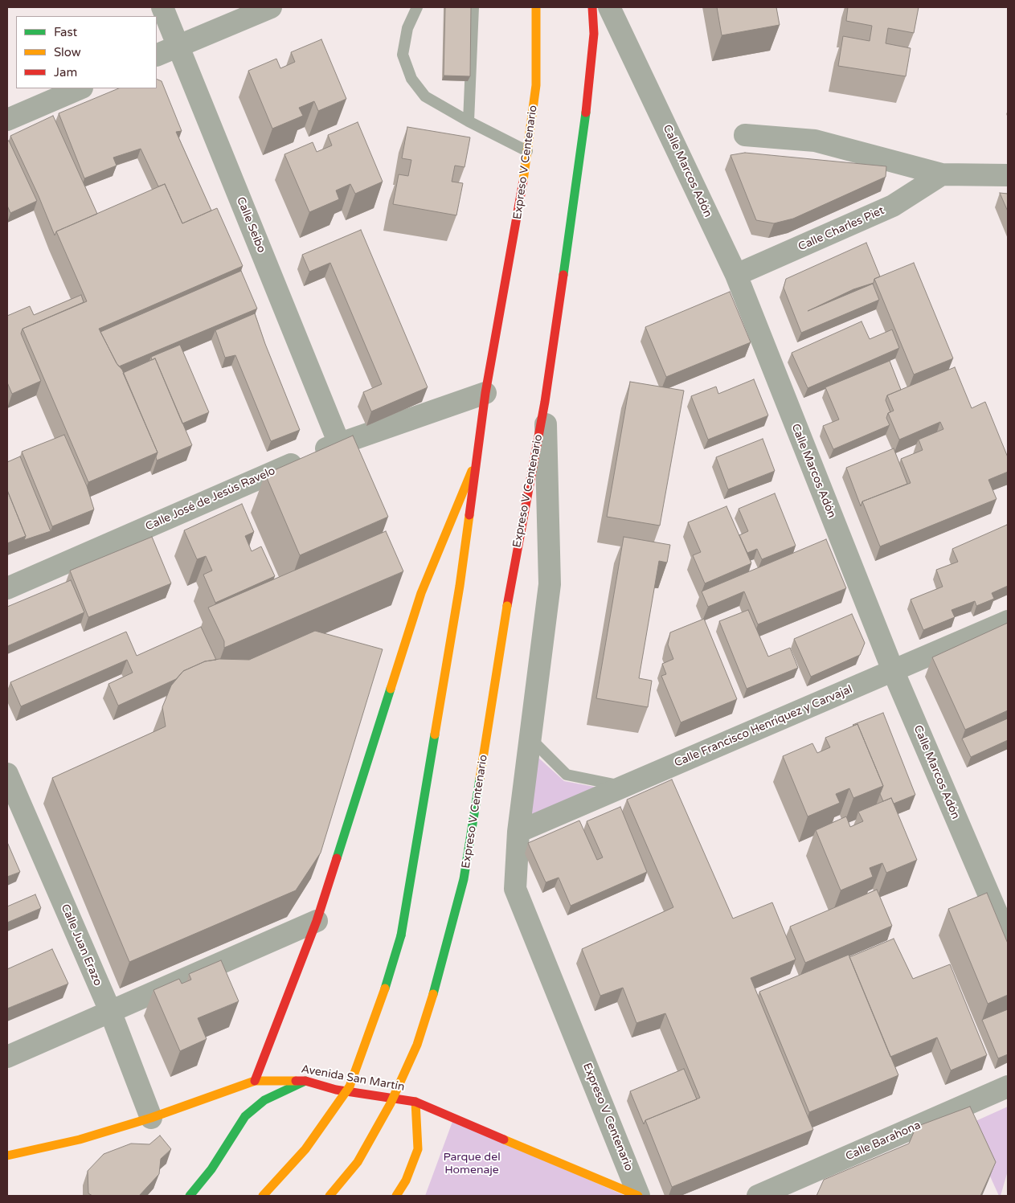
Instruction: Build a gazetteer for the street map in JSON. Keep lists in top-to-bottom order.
{
  "streets": {
    "main road": ["Expreso V Centenario", "Avenida San Martín"],
    "street": [
      "Calle Marcos Adón",
      "Calle Seibo",
      "Calle Charles Piet",
      "Calle José de Jesús Ravelo",
      "Calle Francisco Henríquez y Carvajal",
      "Calle Juan Erazo",
      "Calle Barahona"
    ]
  },
  "crossings": [
    ["Expreso V Centenario", "Calle José de Jesús Ravelo"],
    ["Expreso V Centenario", "Calle Francisco Henríquez y Carvajal"],
    ["Expreso V Centenario", "Avenida San Martín"],
    ["Calle Marcos Adón", "Calle Charles Piet"],
    ["Calle Marcos Adón", "Calle Francisco Henríquez y Carvajal"],
    ["Calle Seibo", "Calle José de Jesús Ravelo"],
    ["Calle Juan Erazo", "Avenida San Martín"]
  ],
  "parks": ["Parque del Homenaje"],
  "legend": ["Fast", "Slow", "Jam"]
}
